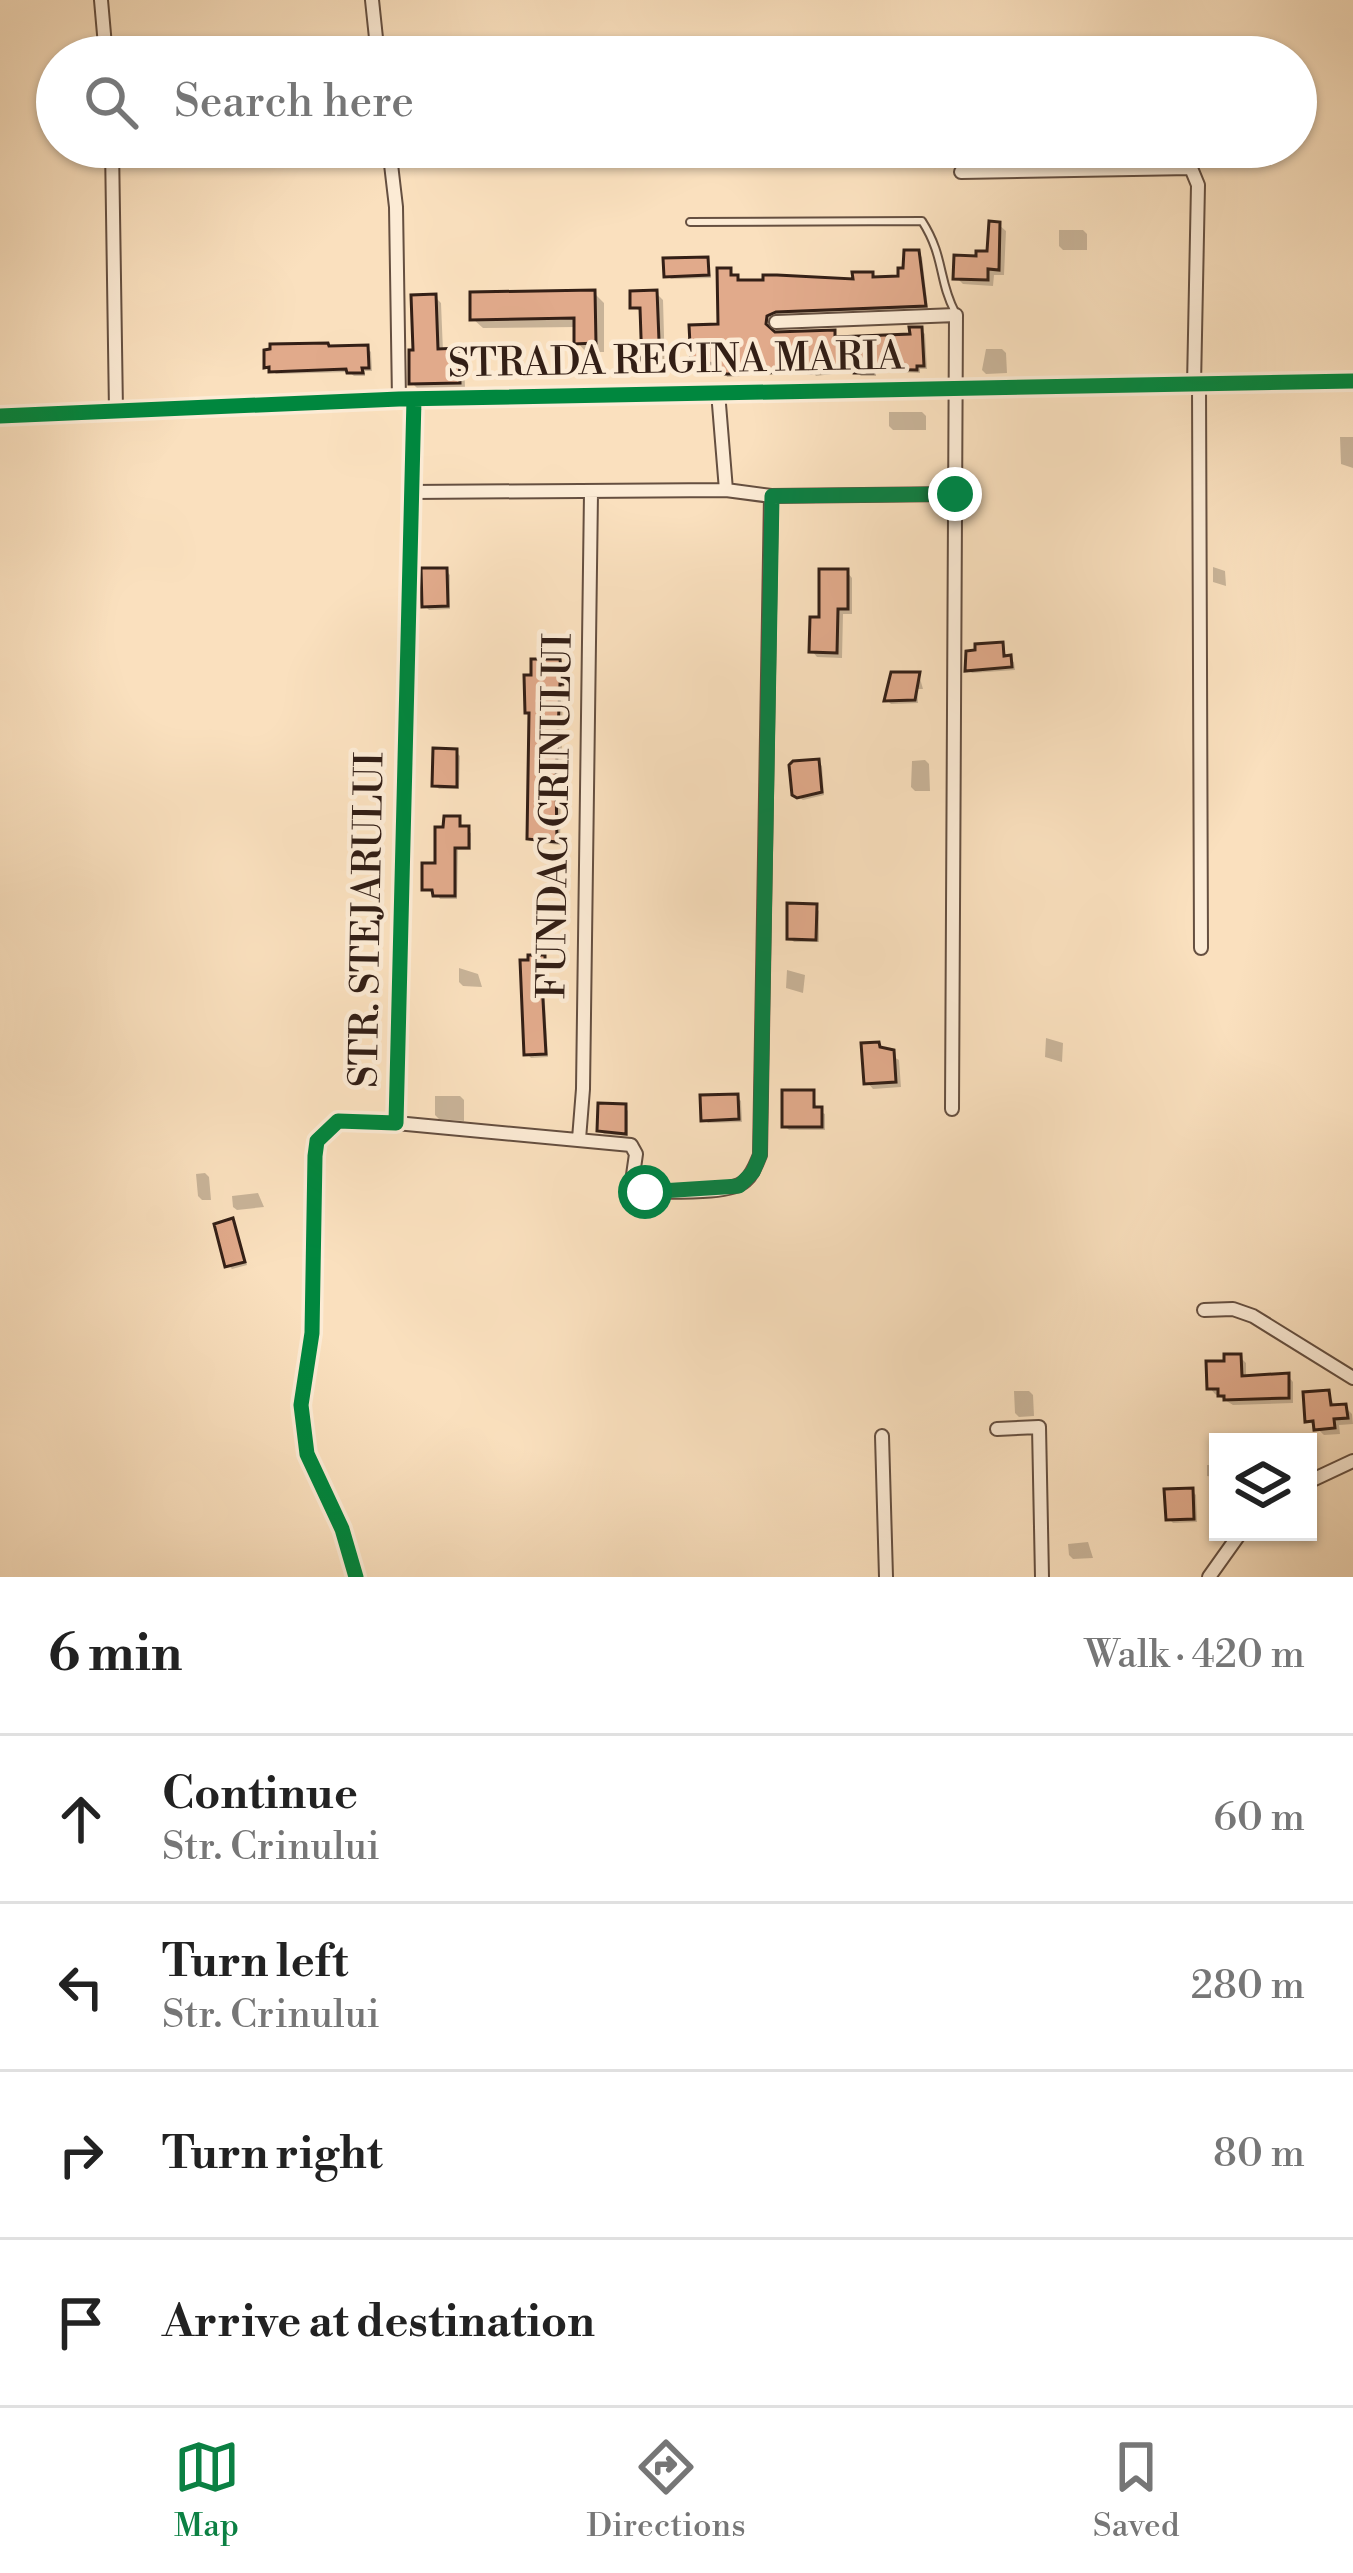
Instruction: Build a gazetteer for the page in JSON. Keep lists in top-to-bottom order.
{
  "streets": {
    "street": ["STRADA REGINA MARIA", "FUNDAC CRINULUI", "STR. STEJARULUI"]
  },
  "crossings": [
    ["STRADA REGINA MARIA", "STR. STEJARULUI"]
  ],
  "page": {
    "search": "Search here",
    "heading": ["6 min", "Walk · 420 m"],
    "list": [
      ["Continue", "Str. Crinului", "60 m"],
      ["Turn left", "Str. Crinului", "280 m"],
      ["Turn right", "80 m"],
      "Arrive at destination"
    ],
    "nav": ["Map", "Directions", "Saved"]
  }
}
